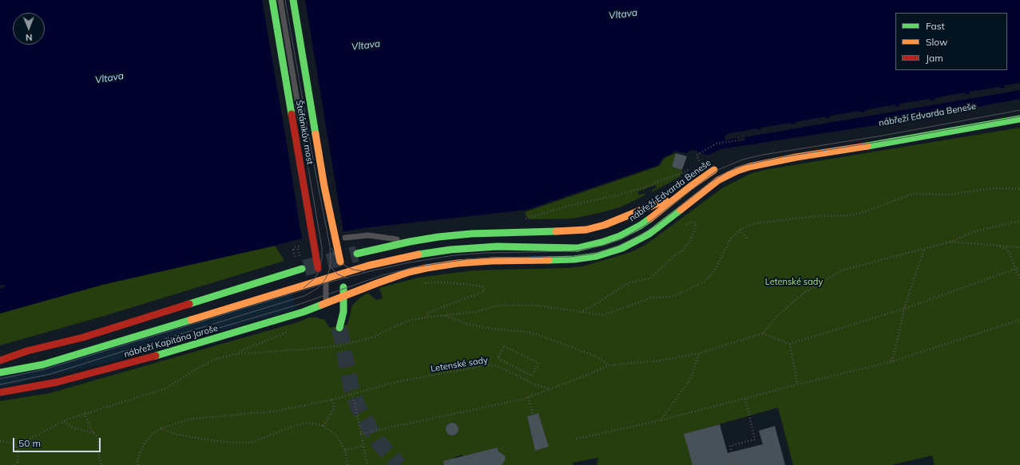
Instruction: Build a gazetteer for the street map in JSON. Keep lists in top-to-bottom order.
{
  "streets": {
    "main road": ["nábřeží Edvarda Beneše", "Štefánikův most", "nábřeží Kapitána Jaroše"],
    "path": ["Letenské sady"]
  },
  "crossings": [
    ["nábřeží Edvarda Beneše", "Štefánikův most"],
    ["nábřeží Edvarda Beneše", "nábřeží Kapitána Jaroše"],
    ["Štefánikův most", "nábřeží Kapitána Jaroše"]
  ],
  "water": ["Vltava"],
  "parks": ["Letenské sady"],
  "legend": ["Fast", "Slow", "Jam"],
  "scale_bar": "50 m",
  "north": "bottom"
}
